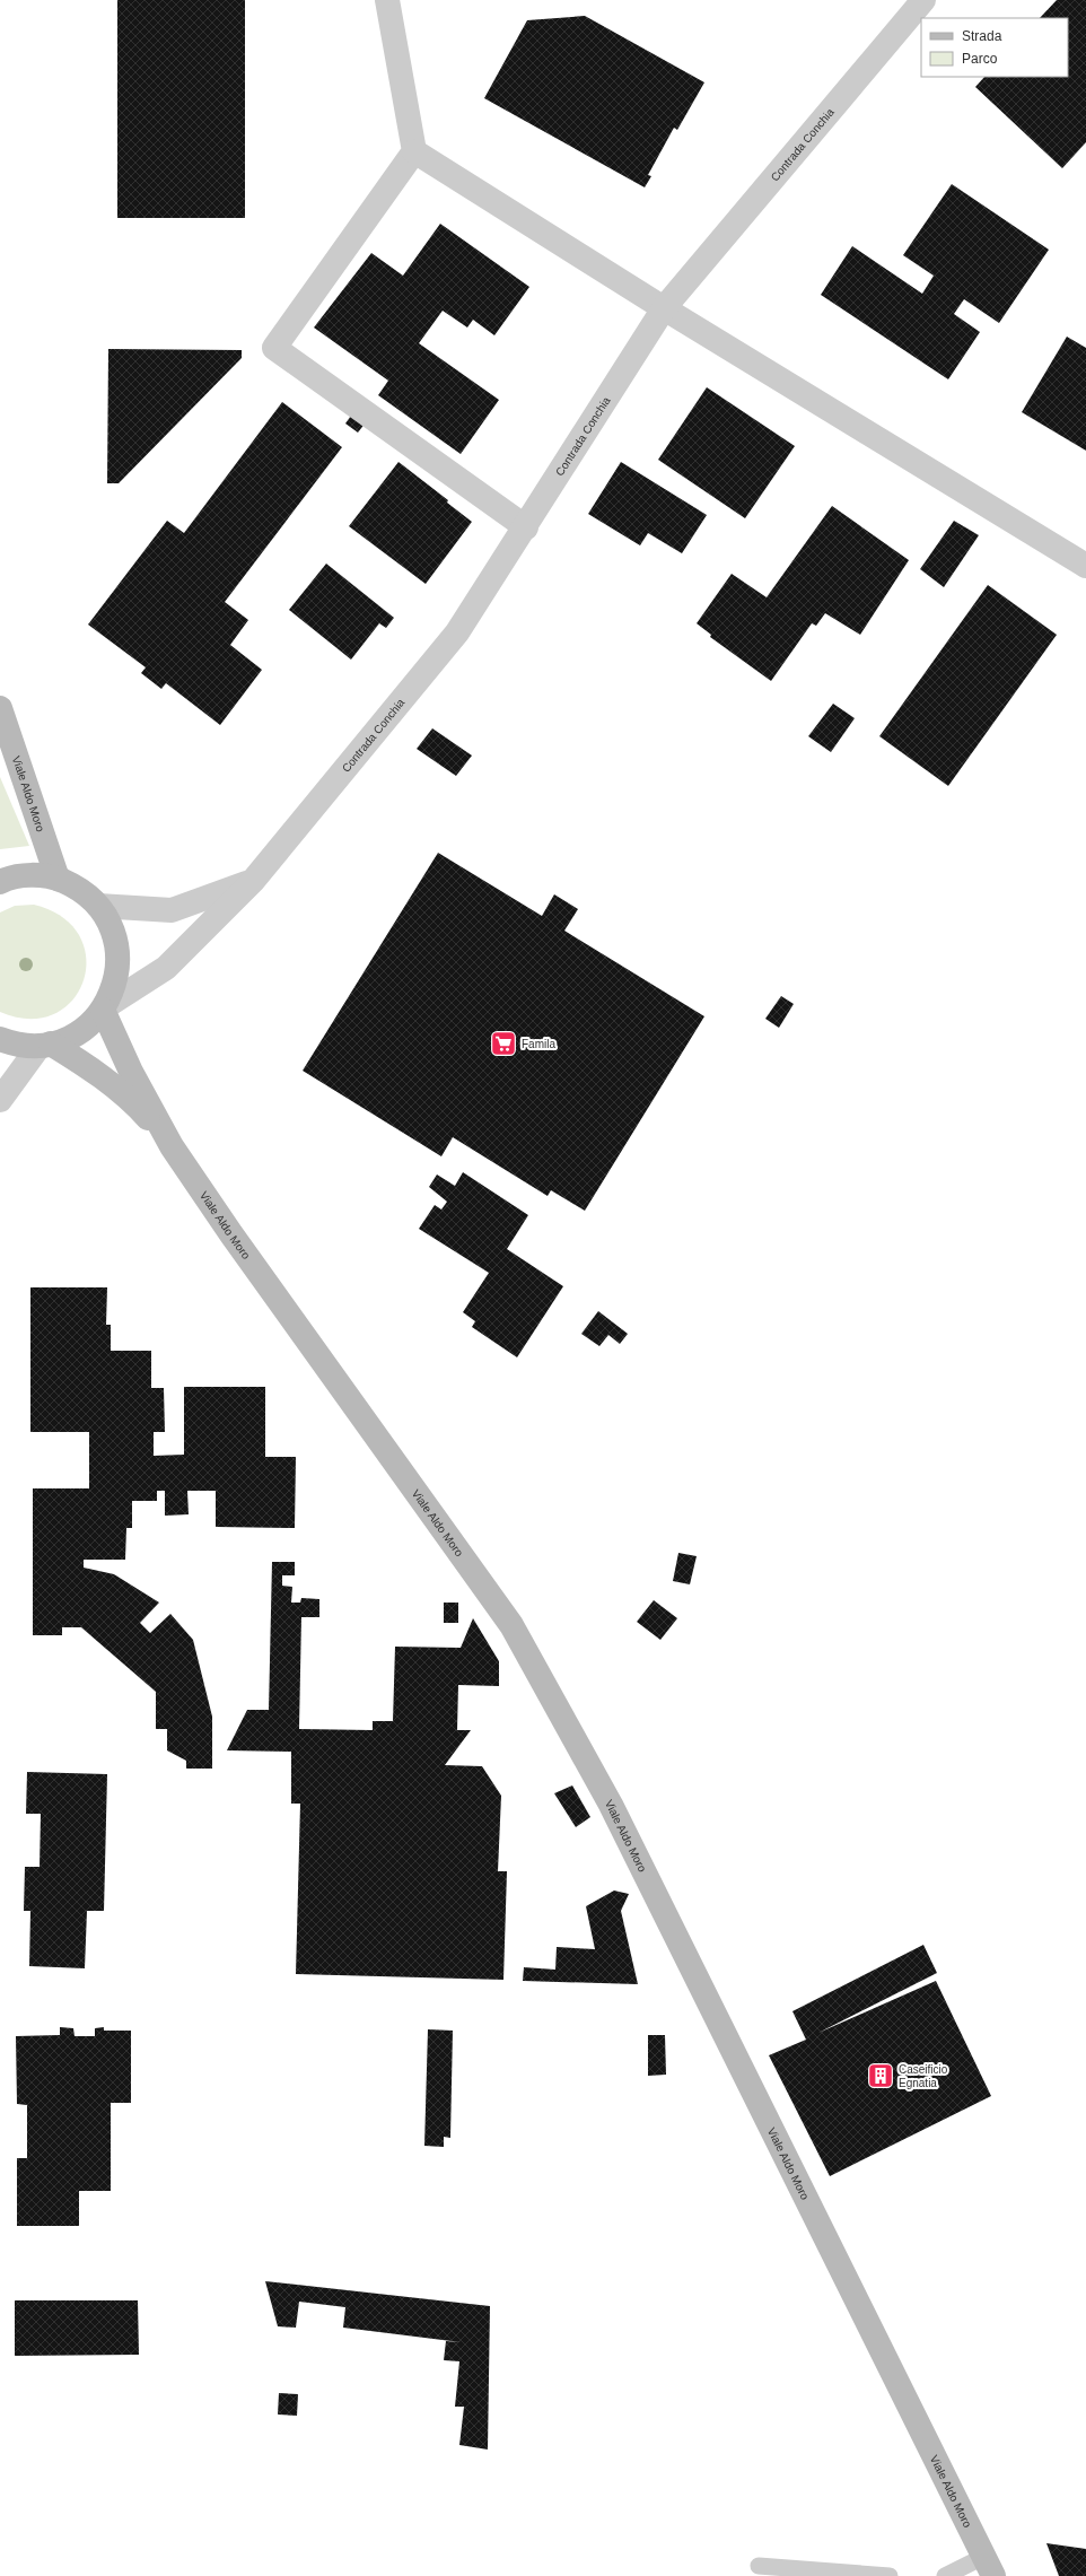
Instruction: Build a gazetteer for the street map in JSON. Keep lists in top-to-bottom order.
{
  "streets": {
    "main road": ["Viale Aldo Moro"],
    "street": ["Contrada Conchia"]
  },
  "crossings": [
    ["Contrada Conchia", "Viale Aldo Moro"]
  ],
  "places": {
    "supermarket": ["Famila"],
    "building": ["Caseificio Egnatia"]
  },
  "legend": ["Strada", "Parco"]
}
